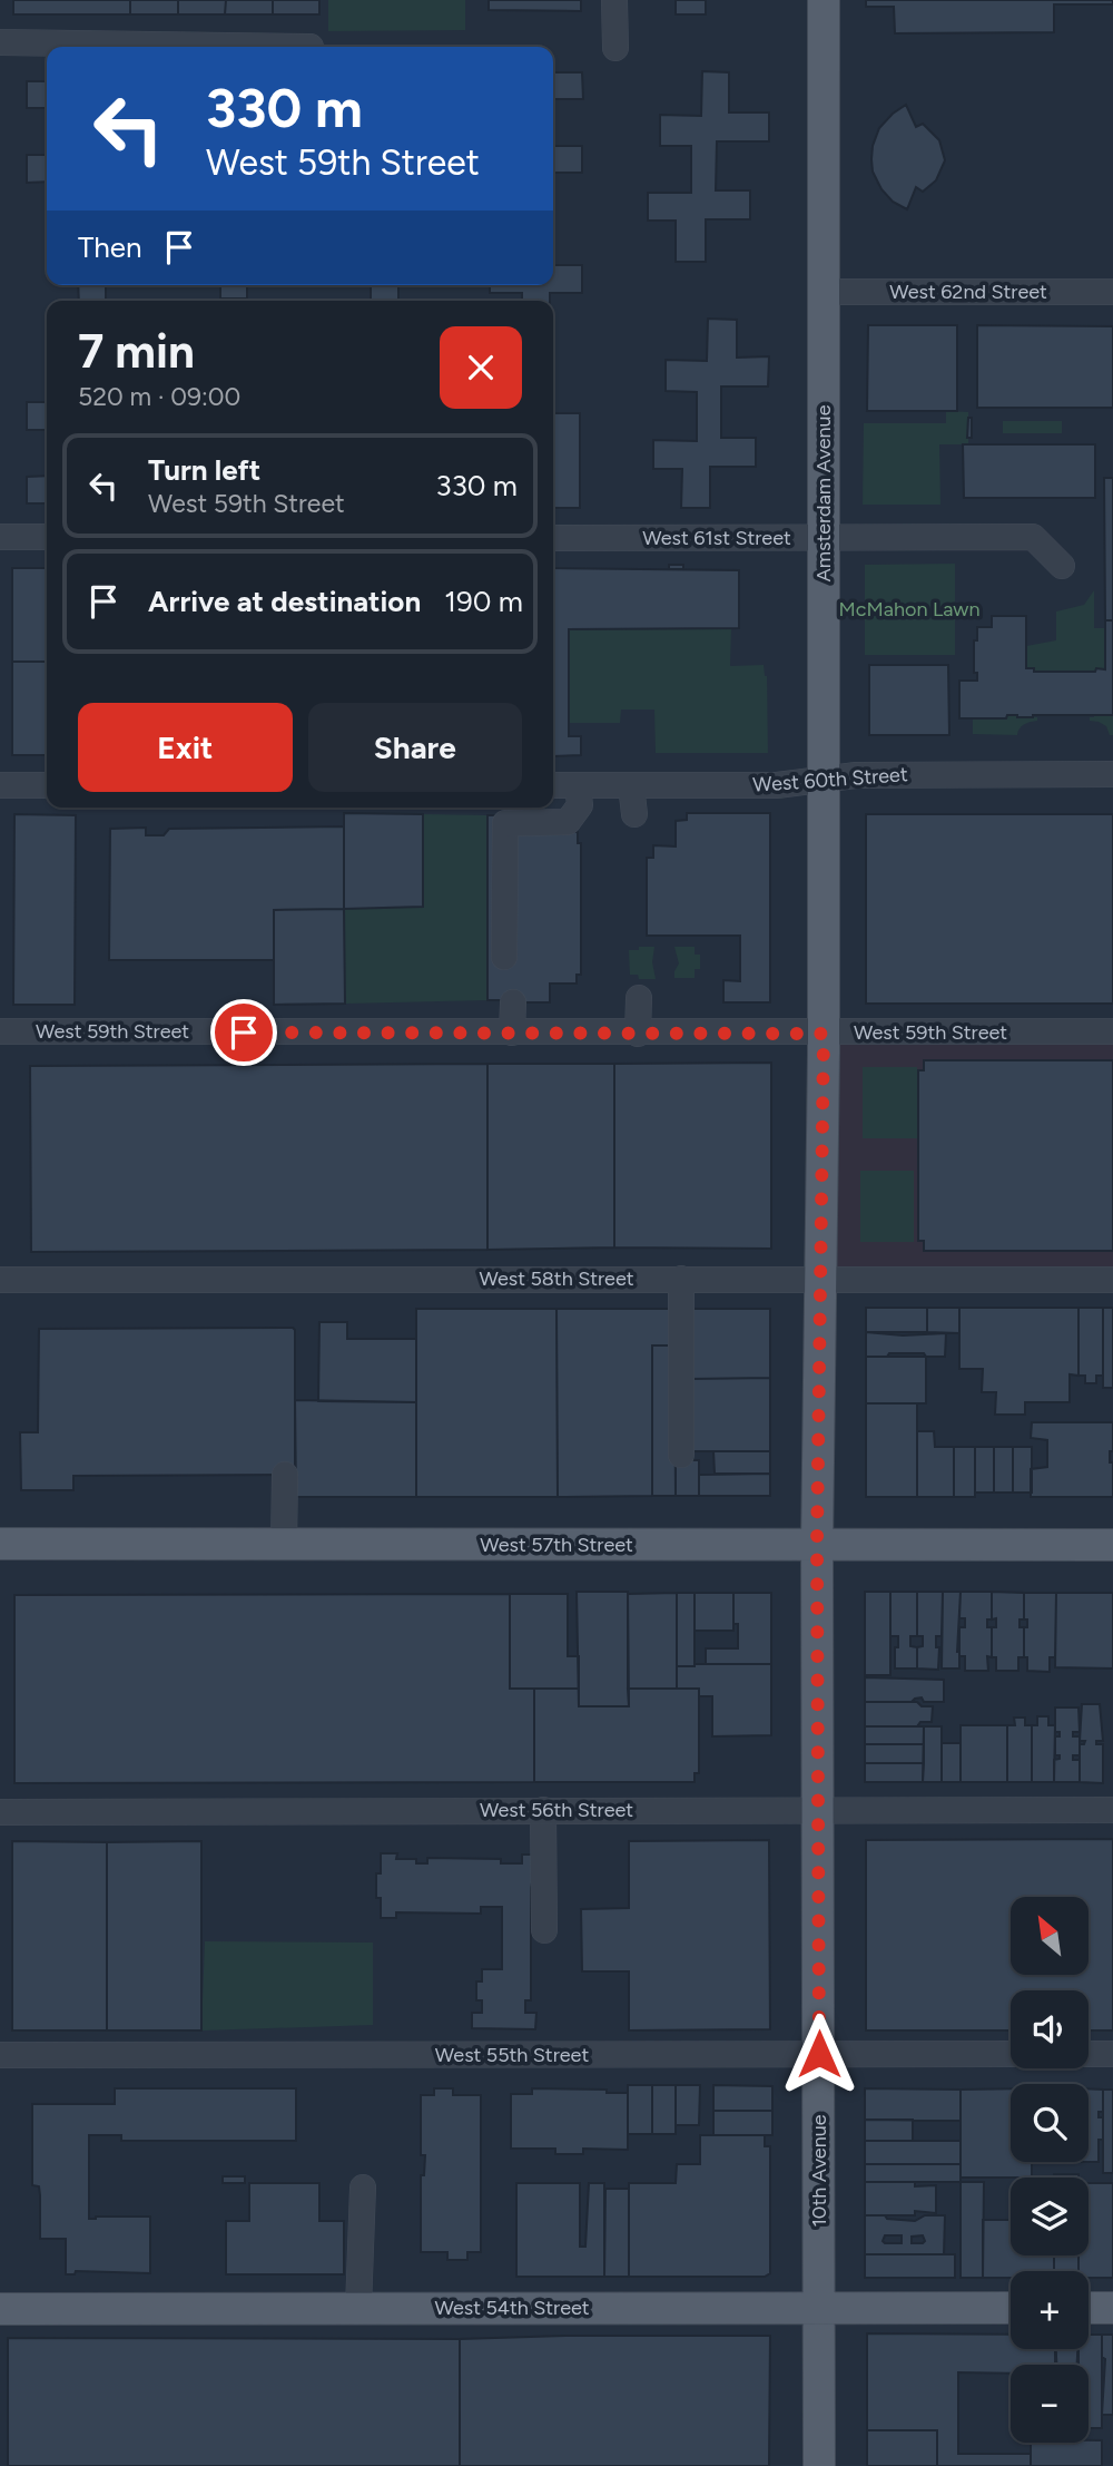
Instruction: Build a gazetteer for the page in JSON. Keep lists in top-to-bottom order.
{
  "streets": {
    "main road": [
      "Amsterdam Avenue",
      "West 57th Street",
      "10th Avenue",
      "West 54th Street"
    ],
    "street": [
      "West 62nd Street",
      "West 61st Street",
      "West 60th Street",
      "West 59th Street",
      "West 58th Street",
      "West 56th Street",
      "West 55th Street"
    ]
  },
  "crossings": [
    ["West 62nd Street", "Amsterdam Avenue"],
    ["Amsterdam Avenue", "West 61st Street"],
    ["Amsterdam Avenue", "West 60th Street"],
    ["Amsterdam Avenue", "West 59th Street"],
    ["Amsterdam Avenue", "10th Avenue"],
    ["West 59th Street", "10th Avenue"],
    ["West 58th Street", "10th Avenue"],
    ["West 57th Street", "10th Avenue"],
    ["West 56th Street", "10th Avenue"],
    ["West 55th Street", "10th Avenue"],
    ["10th Avenue", "West 54th Street"]
  ],
  "parks": ["McMahon Lawn"],
  "north": "top left",
  "page": {
    "turn": ["330 m", "West 59th Street"],
    "then": "Then",
    "heading": ["7 min", "520 m · 09:00"],
    "list": [
      {
        "name": "Turn left",
        "note": "West 59th Street",
        "value": "330 m"
      },
      {
        "name": "Arrive at destination",
        "value": "190 m"
      }
    ],
    "buttons": ["Exit", "Share"],
    "map_buttons": ["+", "−"]
  }
}
